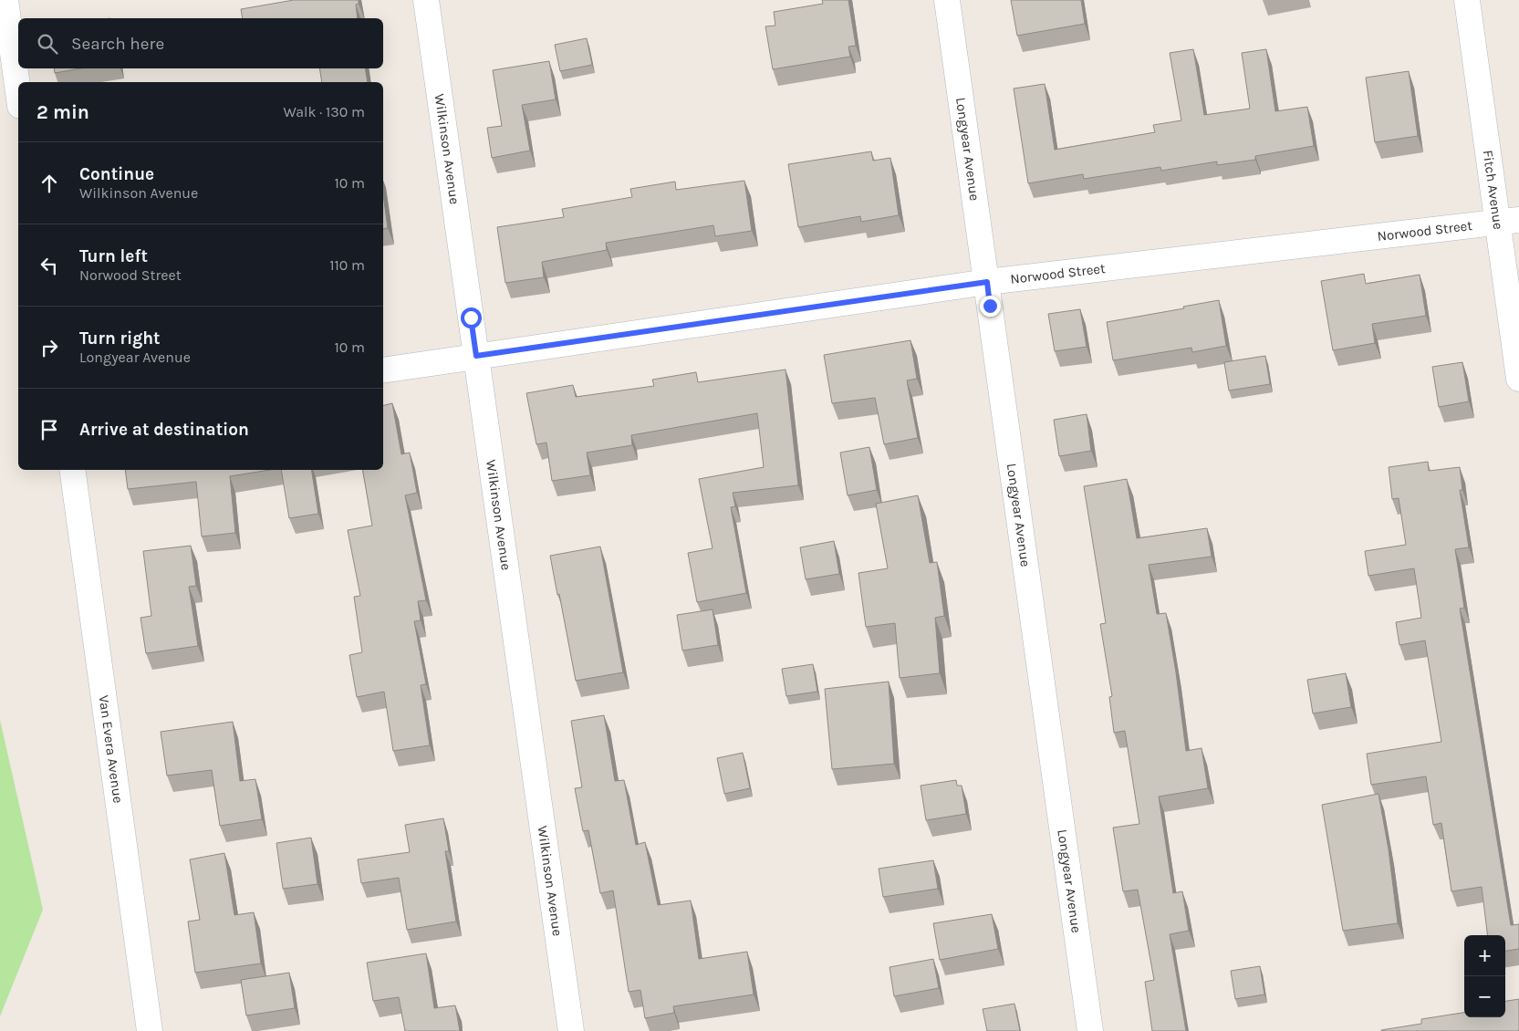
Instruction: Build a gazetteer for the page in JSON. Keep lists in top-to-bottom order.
{
  "streets": {
    "street": [
      "Wilkinson Avenue",
      "Longyear Avenue",
      "Fitch Avenue",
      "Norwood Street",
      "Van Evera Avenue"
    ]
  },
  "crossings": [
    ["Wilkinson Avenue", "Norwood Street"],
    ["Longyear Avenue", "Norwood Street"],
    ["Fitch Avenue", "Norwood Street"]
  ],
  "page": {
    "search": "Search here",
    "heading": ["2 min", "Walk · 130 m"],
    "list": [
      ["Continue", "Wilkinson Avenue", "10 m"],
      ["Turn left", "Norwood Street", "110 m"],
      ["Turn right", "Longyear Avenue", "10 m"],
      "Arrive at destination"
    ],
    "map_buttons": ["+", "−"]
  }
}
